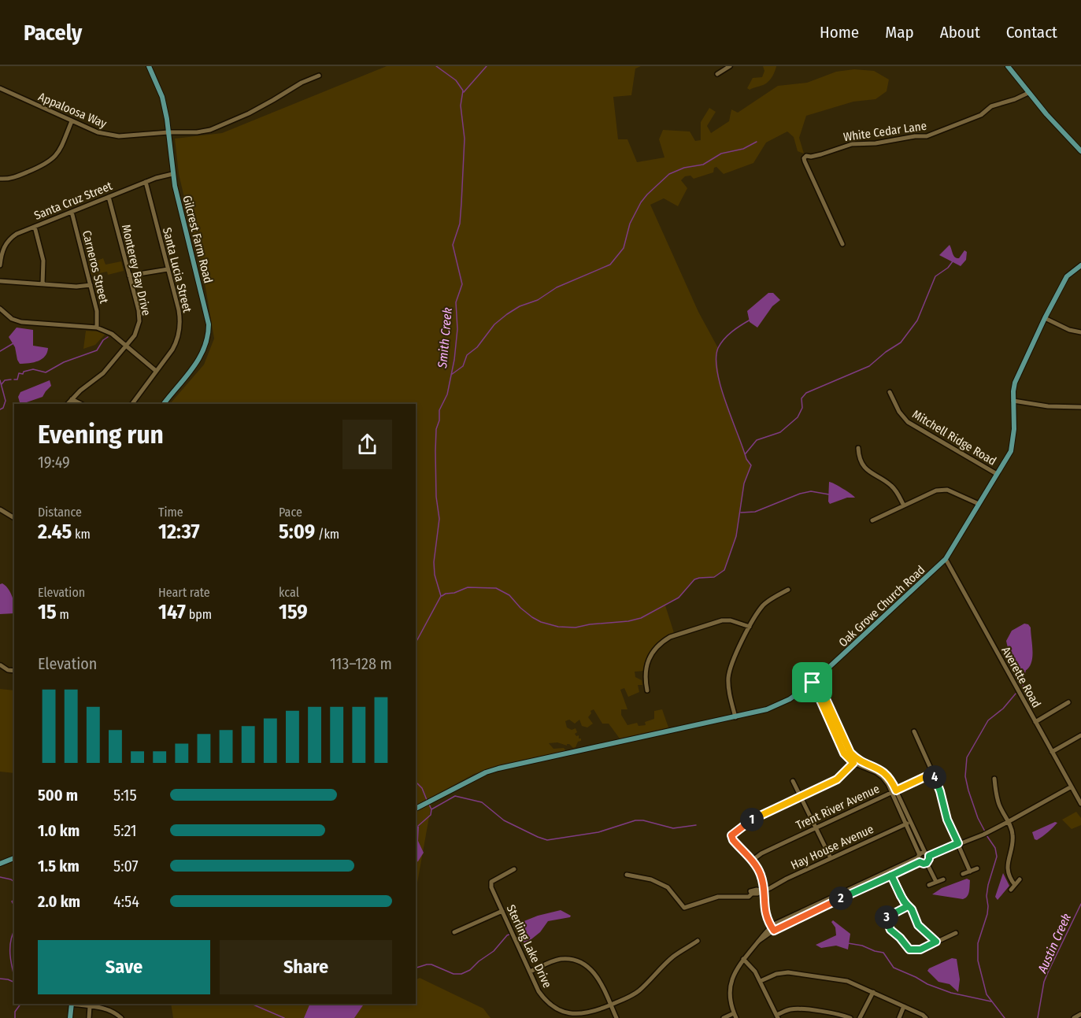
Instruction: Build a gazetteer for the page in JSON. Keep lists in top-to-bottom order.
{
  "streets": {
    "main road": ["Gilcrest Farm Road", "Oak Grove Church Road"],
    "street": [
      "Appaloosa Way",
      "White Cedar Lane",
      "Santa Cruz Street",
      "Carneros Street",
      "Monterey Bay Drive",
      "Santa Lucia Street",
      "Mitchell Ridge Road",
      "Averette Road",
      "Trent River Avenue",
      "Hay House Avenue",
      "Sterling Lake Drive"
    ]
  },
  "crossings": [
    ["Appaloosa Way", "Gilcrest Farm Road"],
    ["Santa Cruz Street", "Gilcrest Farm Road"],
    ["Santa Cruz Street", "Carneros Street"],
    ["Santa Cruz Street", "Monterey Bay Drive"],
    ["Santa Cruz Street", "Santa Lucia Street"],
    ["Mitchell Ridge Road", "Oak Grove Church Road"],
    ["Oak Grove Church Road", "Averette Road"]
  ],
  "water": ["Smith Creek", "Austin Creek"],
  "page": {
    "header": "Pacely",
    "nav": [
      "Home",
      "Map",
      "About",
      "Contact"
    ],
    "heading": ["Evening run", "19:49"],
    "stats": [
      ["Distance", "2.45 km"],
      ["Time", "12:37"],
      ["Pace", "5:09 /km"],
      ["Elevation", "15 m"],
      ["Heart rate", "147 bpm"],
      ["kcal", "159"]
    ],
    "chart": ["Elevation", "113–128 m"],
    "pins": [
      "4",
      "1",
      "2",
      "3"
    ],
    "list": [
      {
        "name": "500 m",
        "note": "5:15"
      },
      {
        "name": "1.0 km",
        "note": "5:21"
      },
      {
        "name": "1.5 km",
        "note": "5:07"
      },
      {
        "name": "2.0 km",
        "note": "4:54"
      }
    ],
    "buttons": ["Save", "Share"]
  }
}
